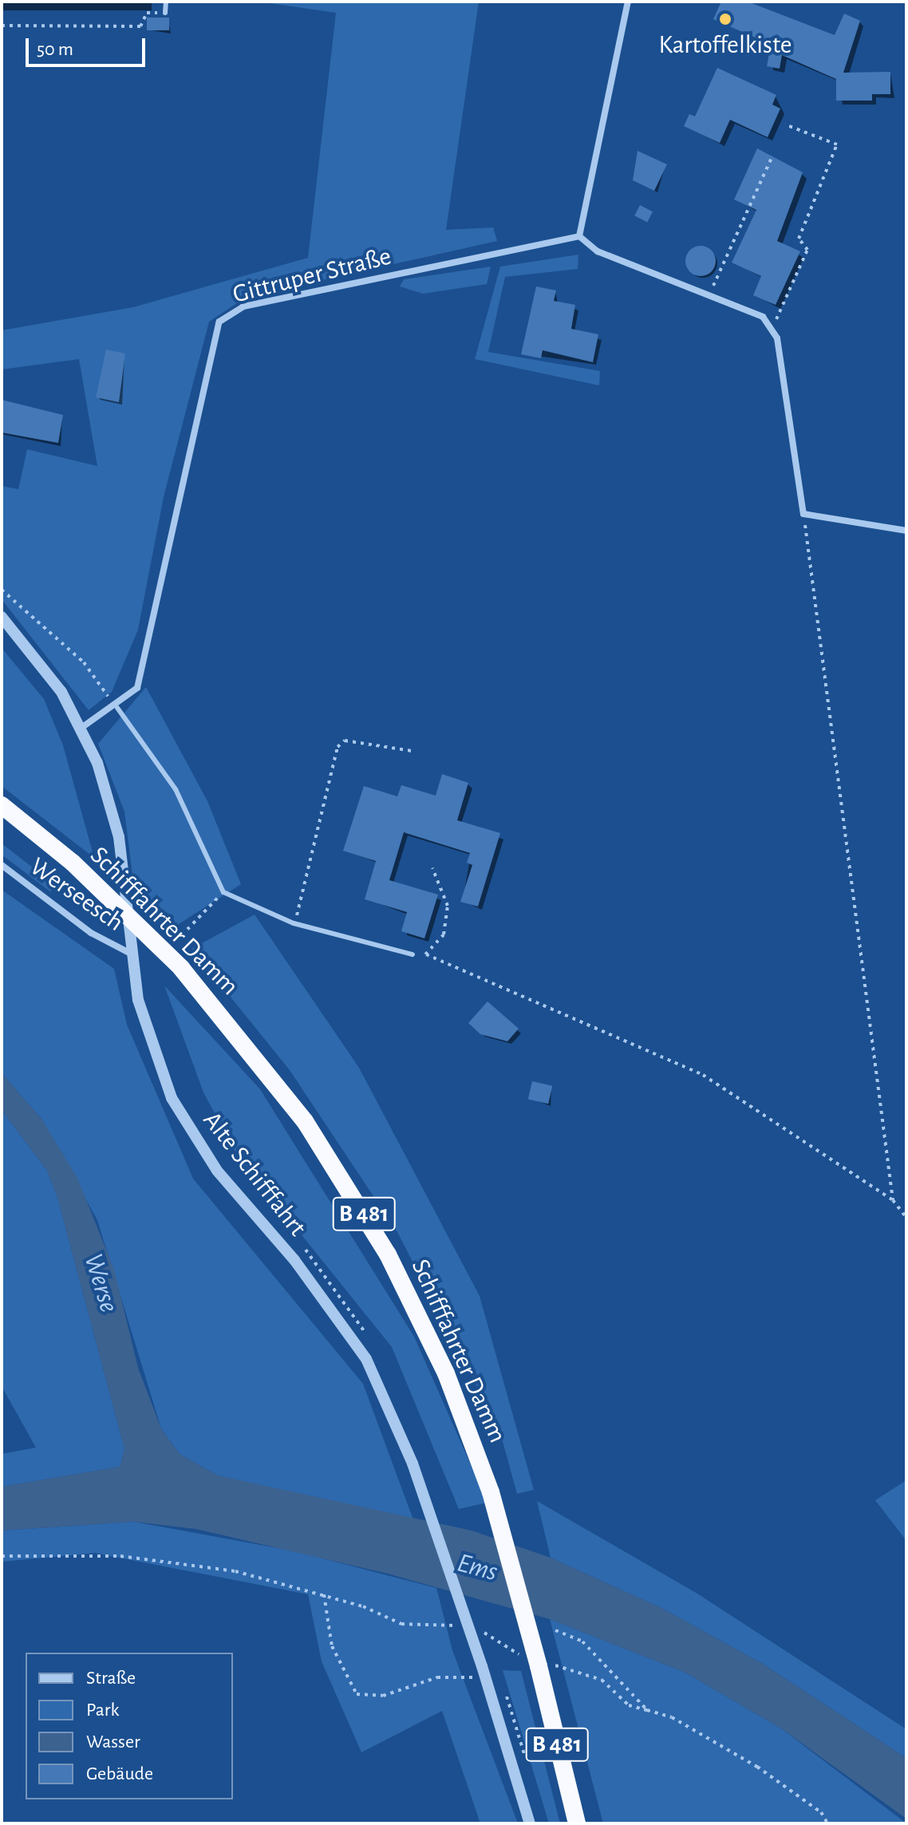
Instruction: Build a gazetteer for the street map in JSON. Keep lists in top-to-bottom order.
{
  "streets": {
    "highway": ["Schifffahrter Damm", "B 481"],
    "street": ["Gittruper Straße", "Werseesch", "Alte Schifffahrt"]
  },
  "crossings": [
    ["Gittruper Straße", "Alte Schifffahrt"],
    ["Werseesch", "Alte Schifffahrt"]
  ],
  "water": ["Werse", "Ems"],
  "places": ["Kartoffelkiste"],
  "legend": [
    "Straße",
    "Park",
    "Wasser",
    "Gebäude"
  ],
  "scale_bar": "50 m"
}
